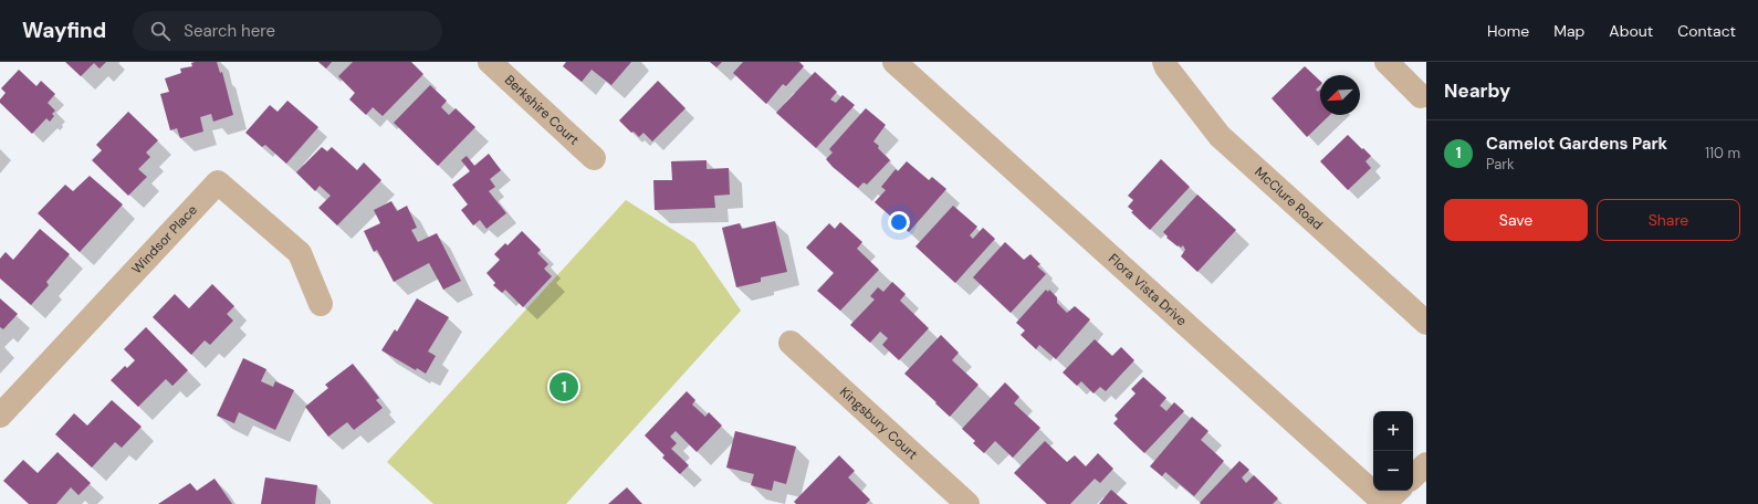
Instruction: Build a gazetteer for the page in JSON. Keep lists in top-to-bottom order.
{
  "streets": {
    "street": [
      "Berkshire Court",
      "McClure Road",
      "Windsor Place",
      "Flora Vista Drive",
      "Kingsbury Court"
    ]
  },
  "north": "bottom left",
  "page": {
    "header": "Wayfind",
    "search": "Search here",
    "nav": [
      "Home",
      "Map",
      "About",
      "Contact"
    ],
    "heading": "Nearby",
    "list": [
      {
        "mark": "1",
        "name": "Camelot Gardens Park",
        "note": "Park",
        "value": "110 m"
      }
    ],
    "buttons": ["Save", "Share"],
    "pins": "1",
    "map_buttons": ["+", "−"]
  }
}
